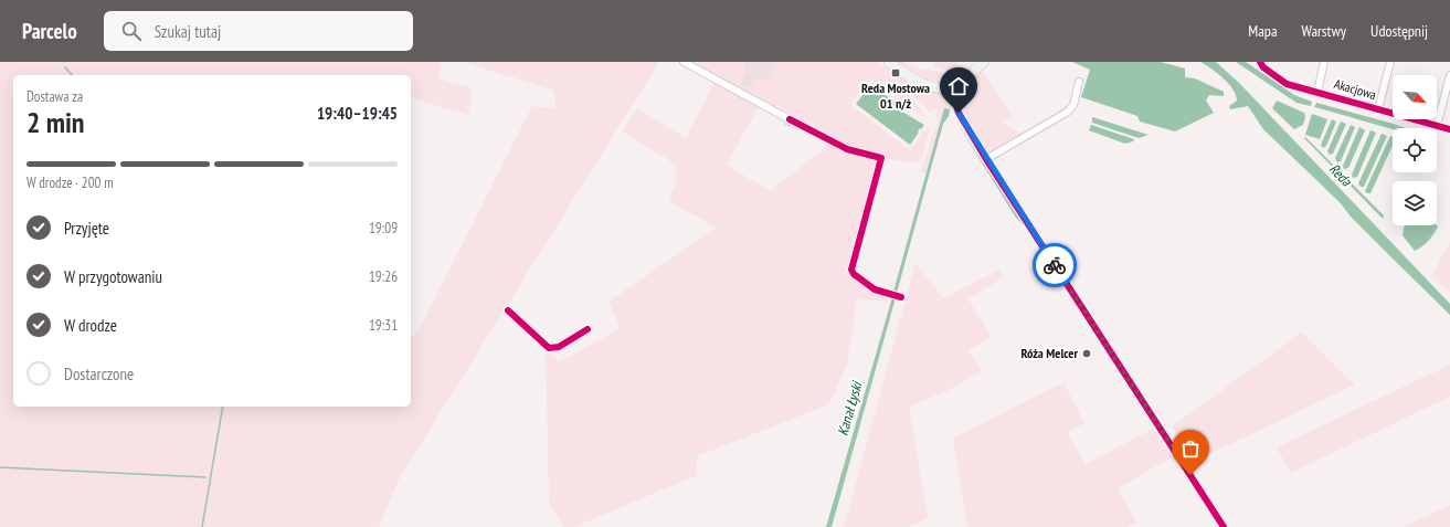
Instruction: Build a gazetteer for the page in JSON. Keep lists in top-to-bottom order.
{
  "streets": {
    "street": ["Akacjowa"]
  },
  "water": ["Reda", "Kanał Łyski"],
  "places": {
    "transit": ["Reda Mostowa 01 n/ż"],
    "other": ["Róża Melcer"]
  },
  "north": "bottom right",
  "page": {
    "header": "Parcelo",
    "search": "Szukaj tutaj",
    "nav": ["Mapa", "Warstwy", "Udostępnij"],
    "heading": ["2 min", "Dostawa za", "19:40–19:45"],
    "bar": "W drodze · 200 m",
    "list": [
      ["Przyjęte", "19:09"],
      ["W przygotowaniu", "19:26"],
      ["W drodze", "19:31"],
      "Dostarczone"
    ]
  }
}
